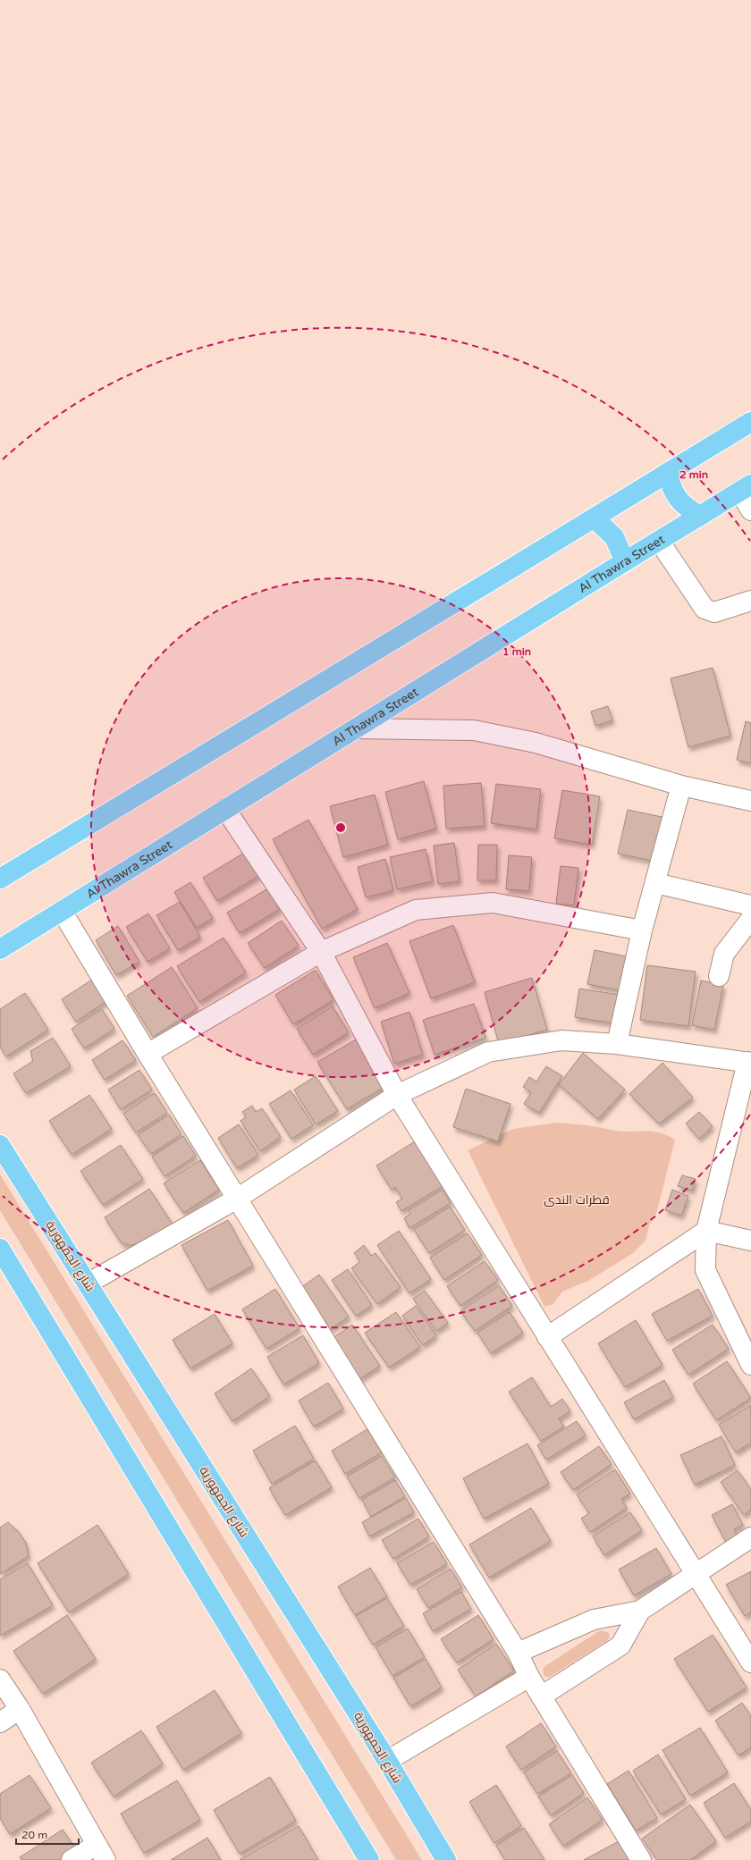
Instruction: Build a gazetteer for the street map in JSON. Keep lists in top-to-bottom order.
{
  "streets": {
    "main road": ["Al Thawra Street", "شارع الجمهورية"]
  },
  "parks": ["قطرات الندى"],
  "scale_bar": "20 m",
  "rings": ["2 min", "1 min"]
}
